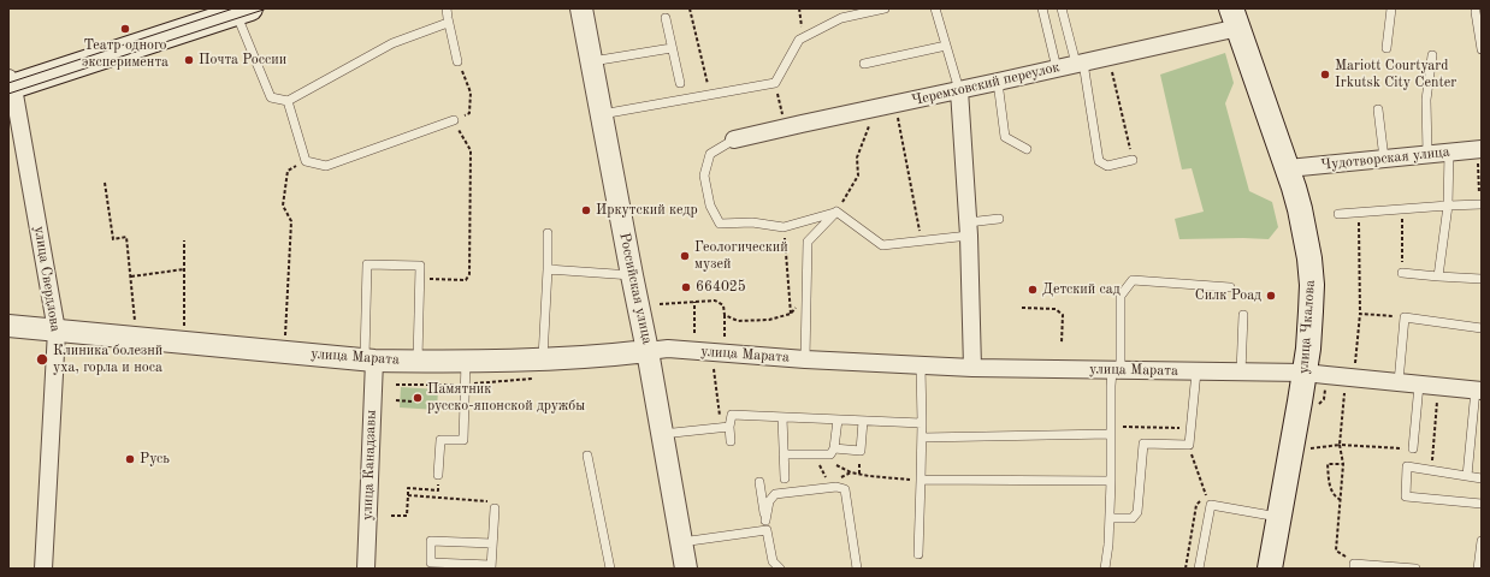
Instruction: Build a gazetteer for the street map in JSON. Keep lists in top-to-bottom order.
{
  "streets": {
    "main road": ["улица Чкалова"],
    "street": [
      "Черемховский переулок",
      "Чудотворская улица",
      "улица Свердлова",
      "Российская улица",
      "улица Марата",
      "улица Канадзавы"
    ]
  },
  "crossings": [
    ["Черемховский переулок", "улица Чкалова"],
    ["Чудотворская улица", "улица Чкалова"],
    ["улица Свердлова", "улица Марата"],
    ["Российская улица", "улица Марата"],
    ["улица Чкалова", "улица Марата"],
    ["улица Марата", "улица Канадзавы"]
  ],
  "places": [
    "Театр одного эксперимента",
    "Почта России",
    "Mariott Courtyard Irkutsk City Center",
    "Иркутский кедр",
    "Геологический музей",
    "664025",
    "Детский сад",
    "Силк Роад",
    "Клиника болезнй уха, горла и носа",
    "Памятник русско-японской дружбы",
    "Русь"
  ]
}
